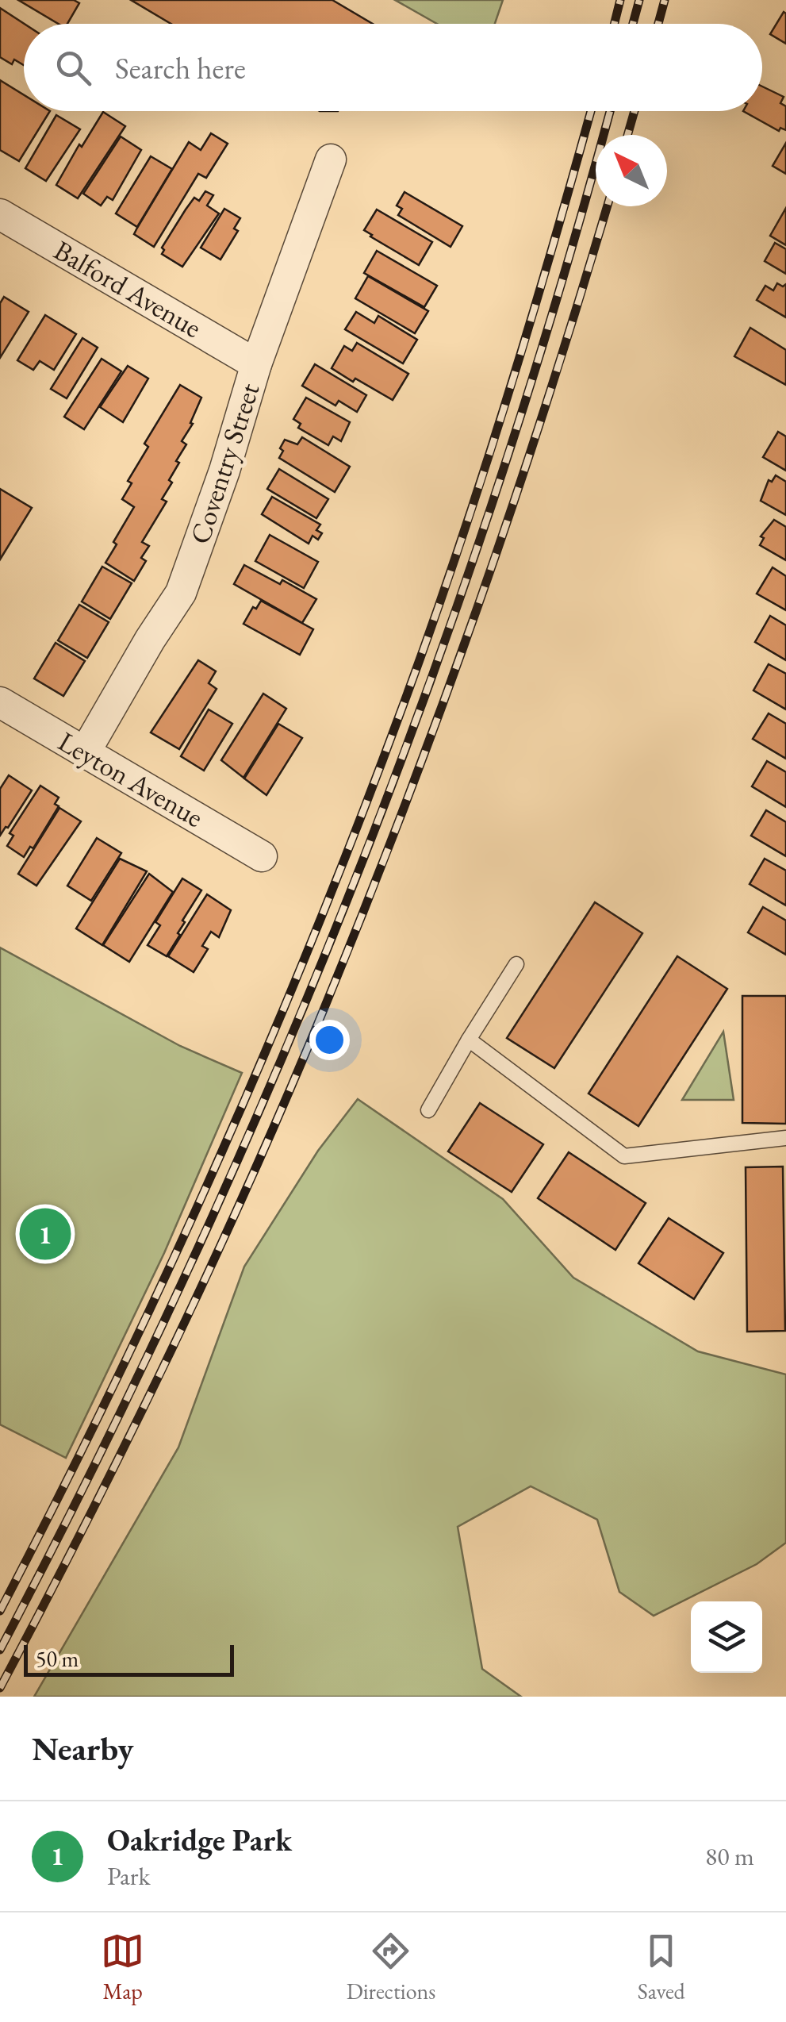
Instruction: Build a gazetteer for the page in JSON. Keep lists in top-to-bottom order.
{
  "streets": {
    "street": ["Balford Avenue", "Coventry Street", "Leyton Avenue"]
  },
  "crossings": [
    ["Balford Avenue", "Coventry Street"],
    ["Coventry Street", "Leyton Avenue"]
  ],
  "scale_bar": "50 m",
  "north": "top left",
  "page": {
    "search": "Search here",
    "pins": "1",
    "scale": "50 m",
    "heading": "Nearby",
    "list": [
      {
        "mark": "1",
        "name": "Oakridge Park",
        "note": "Park",
        "value": "80 m"
      }
    ],
    "nav": ["Map", "Directions", "Saved"]
  }
}
